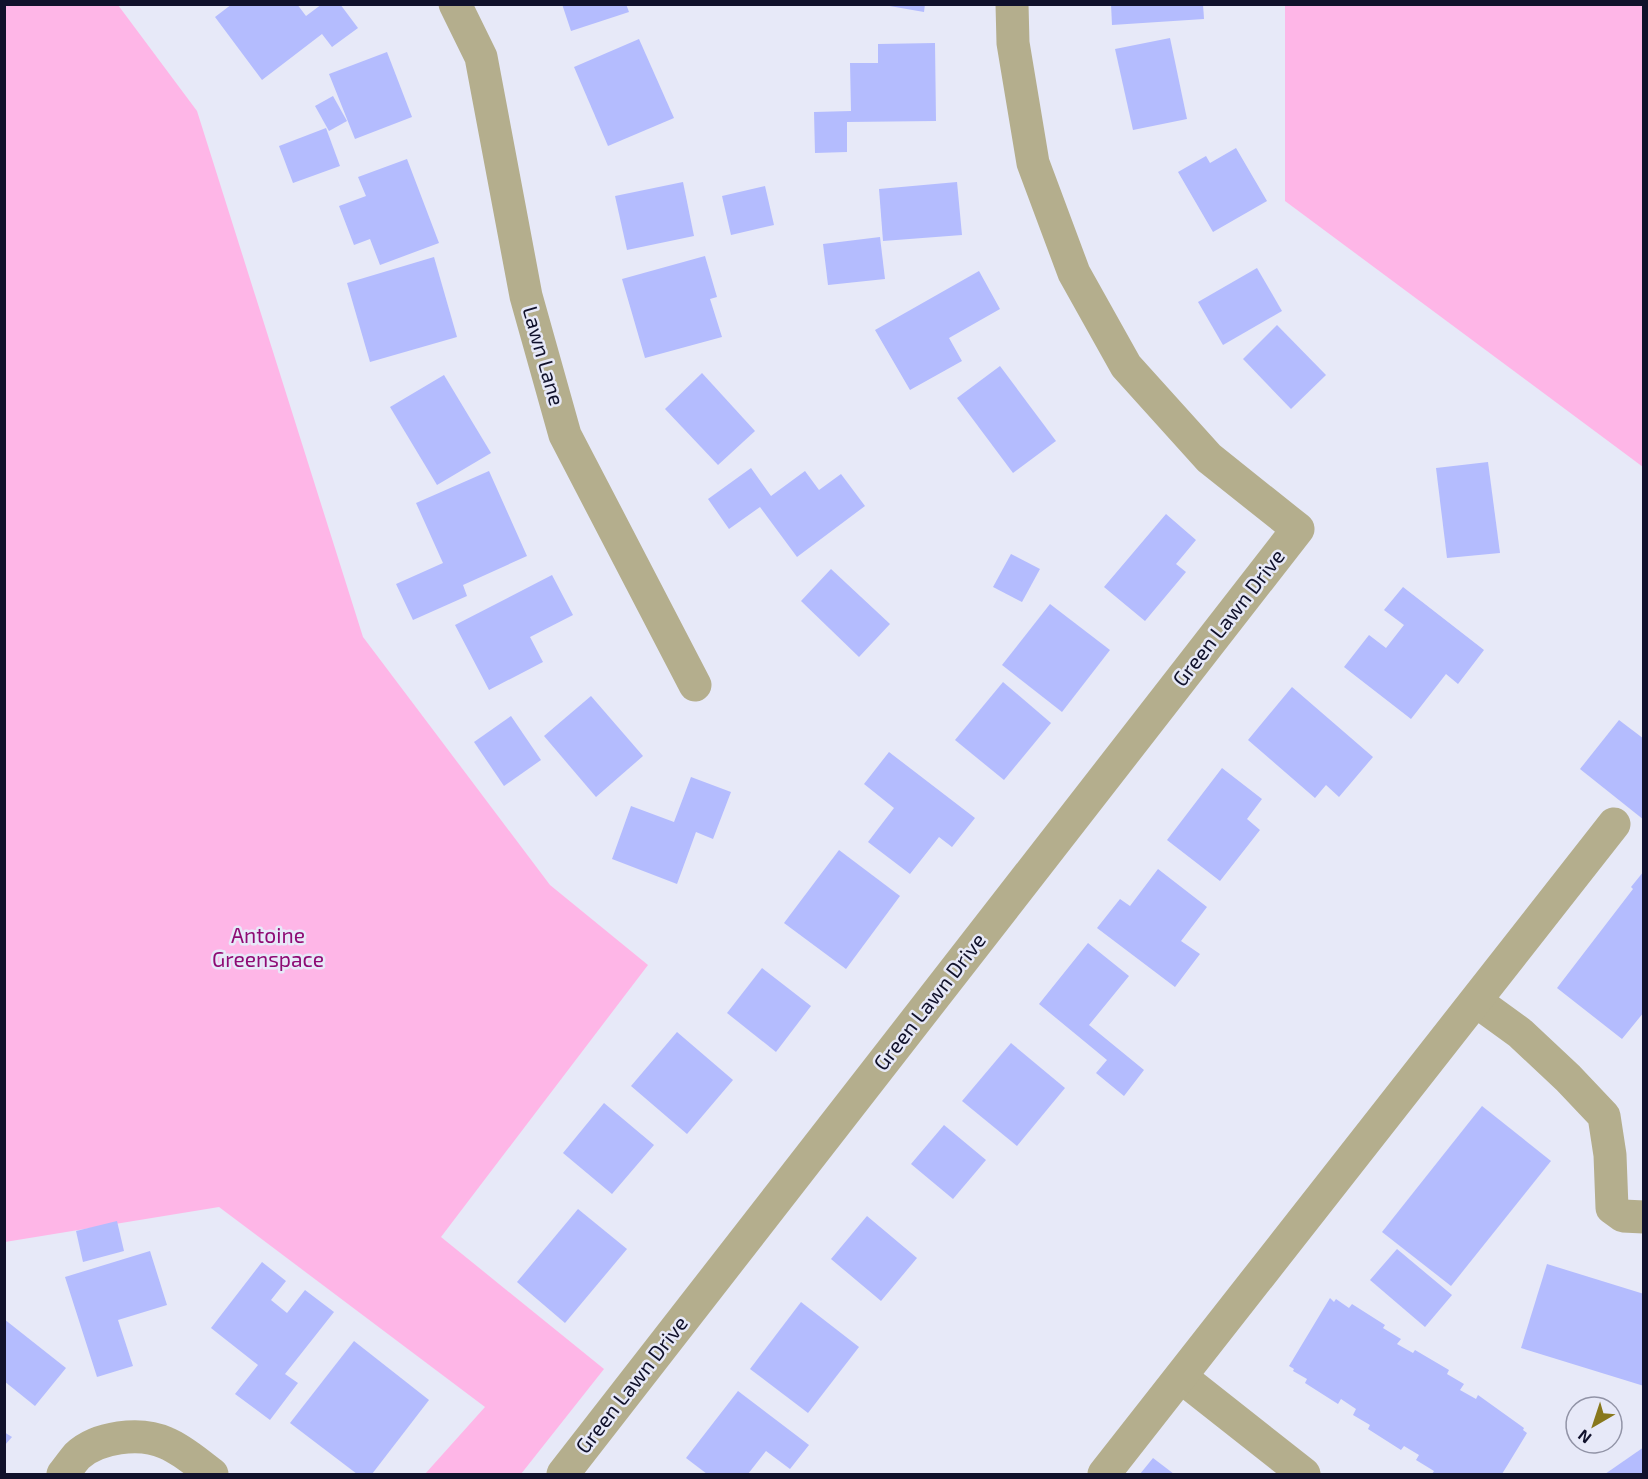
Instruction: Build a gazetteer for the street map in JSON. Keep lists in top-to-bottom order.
{
  "streets": {
    "street": ["Lawn Lane", "Green Lawn Drive"]
  },
  "parks": ["Antoine Greenspace"],
  "north": "bottom left"
}
